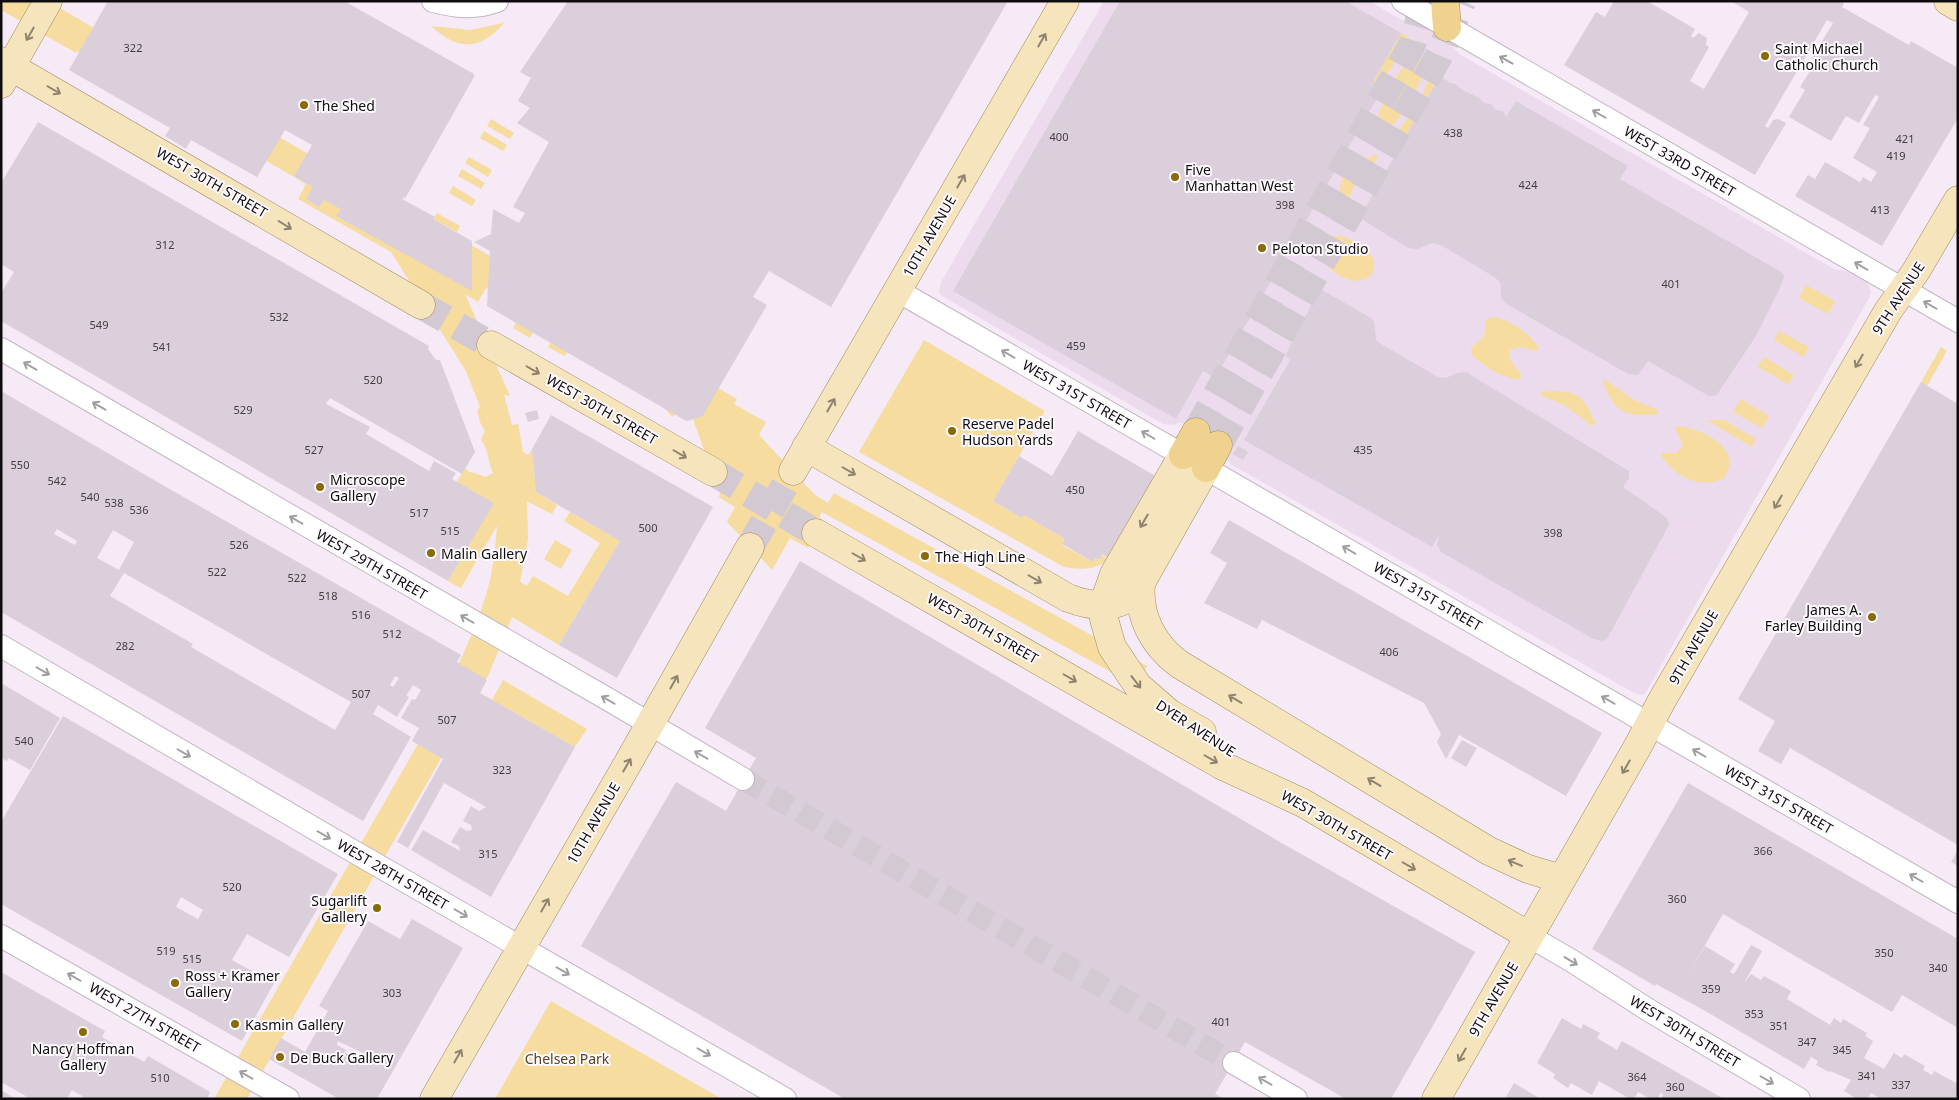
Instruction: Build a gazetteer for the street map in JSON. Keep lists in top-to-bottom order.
{
  "streets": {
    "main road": [
      "WEST 30TH STREET",
      "10TH AVENUE",
      "9TH AVENUE",
      "DYER AVENUE"
    ],
    "street": [
      "WEST 33RD STREET",
      "WEST 31ST STREET",
      "WEST 29TH STREET",
      "WEST 28TH STREET",
      "WEST 27TH STREET"
    ]
  },
  "crossings": [
    ["WEST 33RD STREET", "9TH AVENUE"],
    ["WEST 30TH STREET", "9TH AVENUE"],
    ["WEST 30TH STREET", "DYER AVENUE"],
    ["10TH AVENUE", "WEST 31ST STREET"],
    ["10TH AVENUE", "WEST 29TH STREET"],
    ["10TH AVENUE", "WEST 28TH STREET"],
    ["9TH AVENUE", "WEST 31ST STREET"],
    ["WEST 31ST STREET", "DYER AVENUE"]
  ],
  "one_way": [
    "WEST 33RD STREET",
    "10TH AVENUE",
    "9TH AVENUE",
    "WEST 31ST STREET",
    "WEST 29TH STREET",
    "WEST 28TH STREET",
    "WEST 27TH STREET"
  ],
  "parks": ["Chelsea Park"],
  "places": [
    "Saint Michael Catholic Church",
    "The Shed",
    "Five Manhattan West",
    "Peloton Studio",
    "Reserve Padel Hudson Yards",
    "Microscope Gallery",
    "Malin Gallery",
    "The High Line",
    "James A. Farley Building",
    "Sugarlift Gallery",
    "Ross + Kramer Gallery",
    "Kasmin Gallery",
    "Nancy Hoffman Gallery",
    "De Buck Gallery"
  ],
  "house_numbers": [
    "322",
    "438",
    "400",
    "421",
    "419",
    "424",
    "398",
    "413",
    "312",
    "401",
    "532",
    "549",
    "459",
    "541",
    "520",
    "529",
    "527",
    "435",
    "550",
    "542",
    "450",
    "540",
    "538",
    "536",
    "517",
    "500",
    "515",
    "398",
    "526",
    "522",
    "522",
    "518",
    "516",
    "512",
    "282",
    "406",
    "507",
    "507",
    "540",
    "323",
    "366",
    "315",
    "520",
    "360",
    "519",
    "350",
    "515",
    "340",
    "359",
    "303",
    "353",
    "401",
    "351",
    "347",
    "345",
    "341",
    "364",
    "510",
    "337",
    "360"
  ]
}
